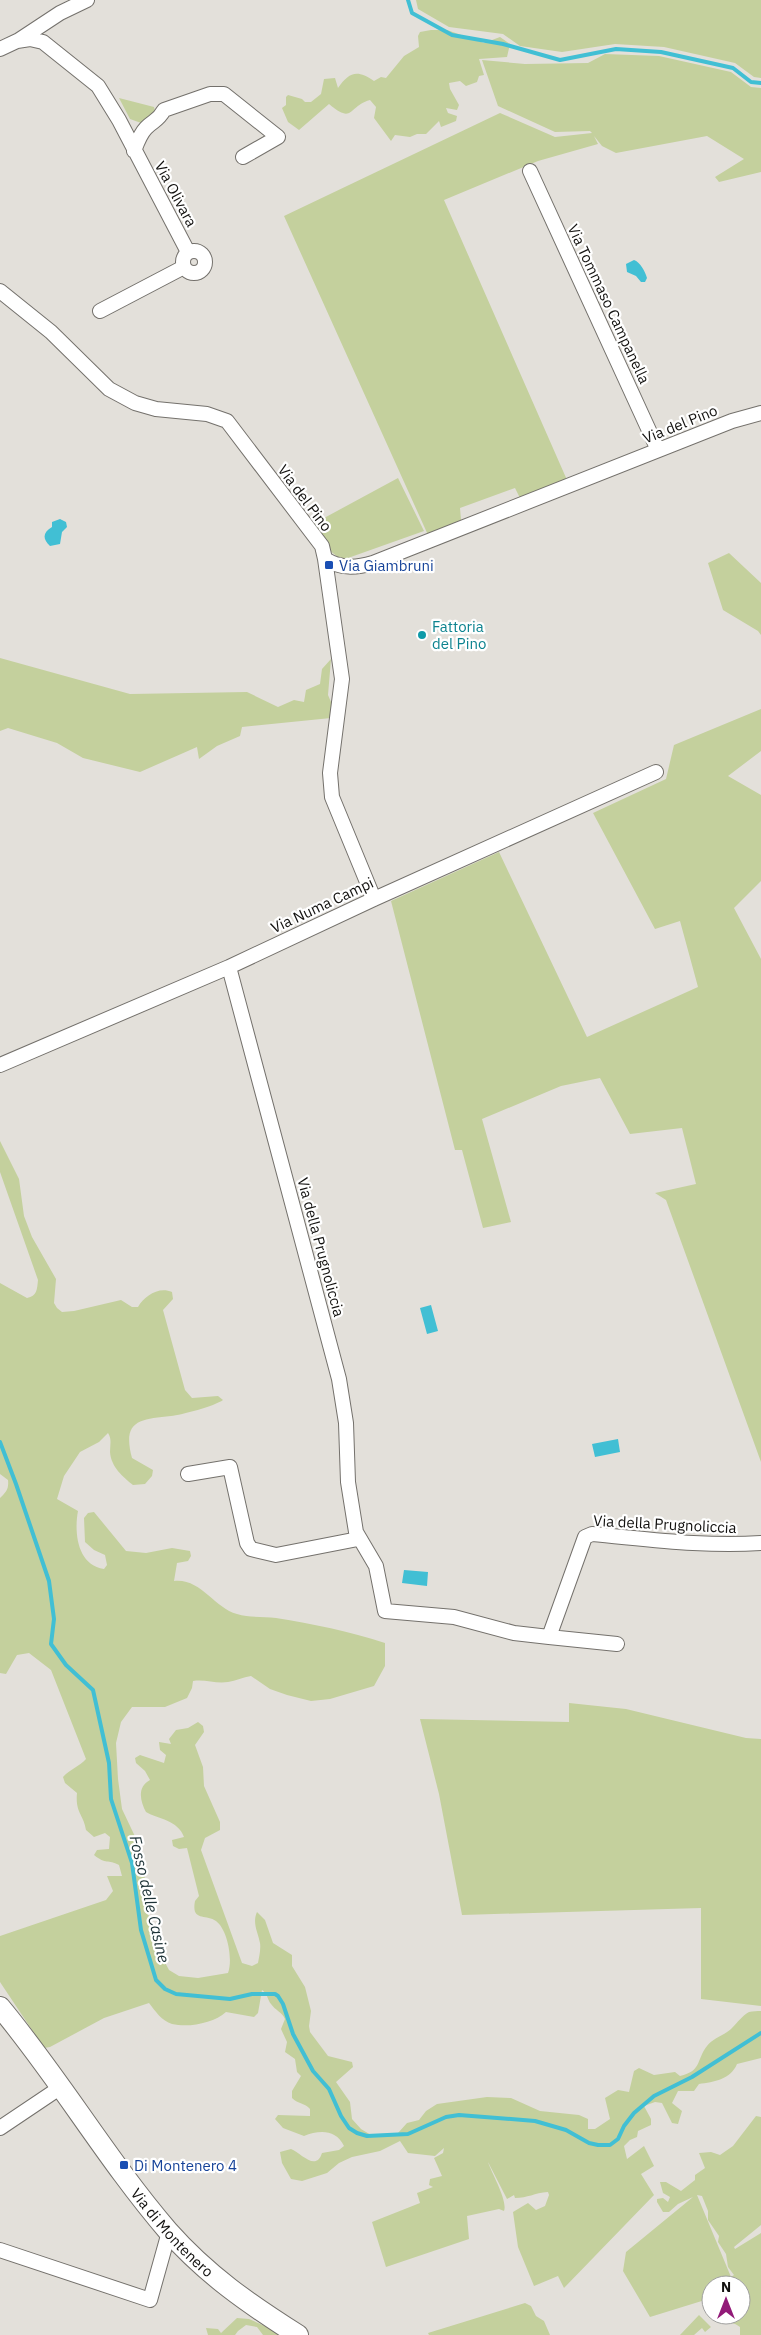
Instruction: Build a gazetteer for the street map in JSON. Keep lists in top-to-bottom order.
{
  "streets": {
    "street": [
      "Via Olivara",
      "Via Tommaso Campanella",
      "Via del Pino",
      "Via Numa Campi",
      "Via della Prugnoliccia",
      "Via di Montenero"
    ]
  },
  "crossings": [
    ["Via Tommaso Campanella", "Via del Pino"],
    ["Via Numa Campi", "Via della Prugnoliccia"]
  ],
  "water": ["Fosso delle Casine"],
  "places": {
    "transit": ["Via Giambruni", "Di Montenero 4"],
    "other": ["Fattoria del Pino"]
  },
  "north": "top"
}
